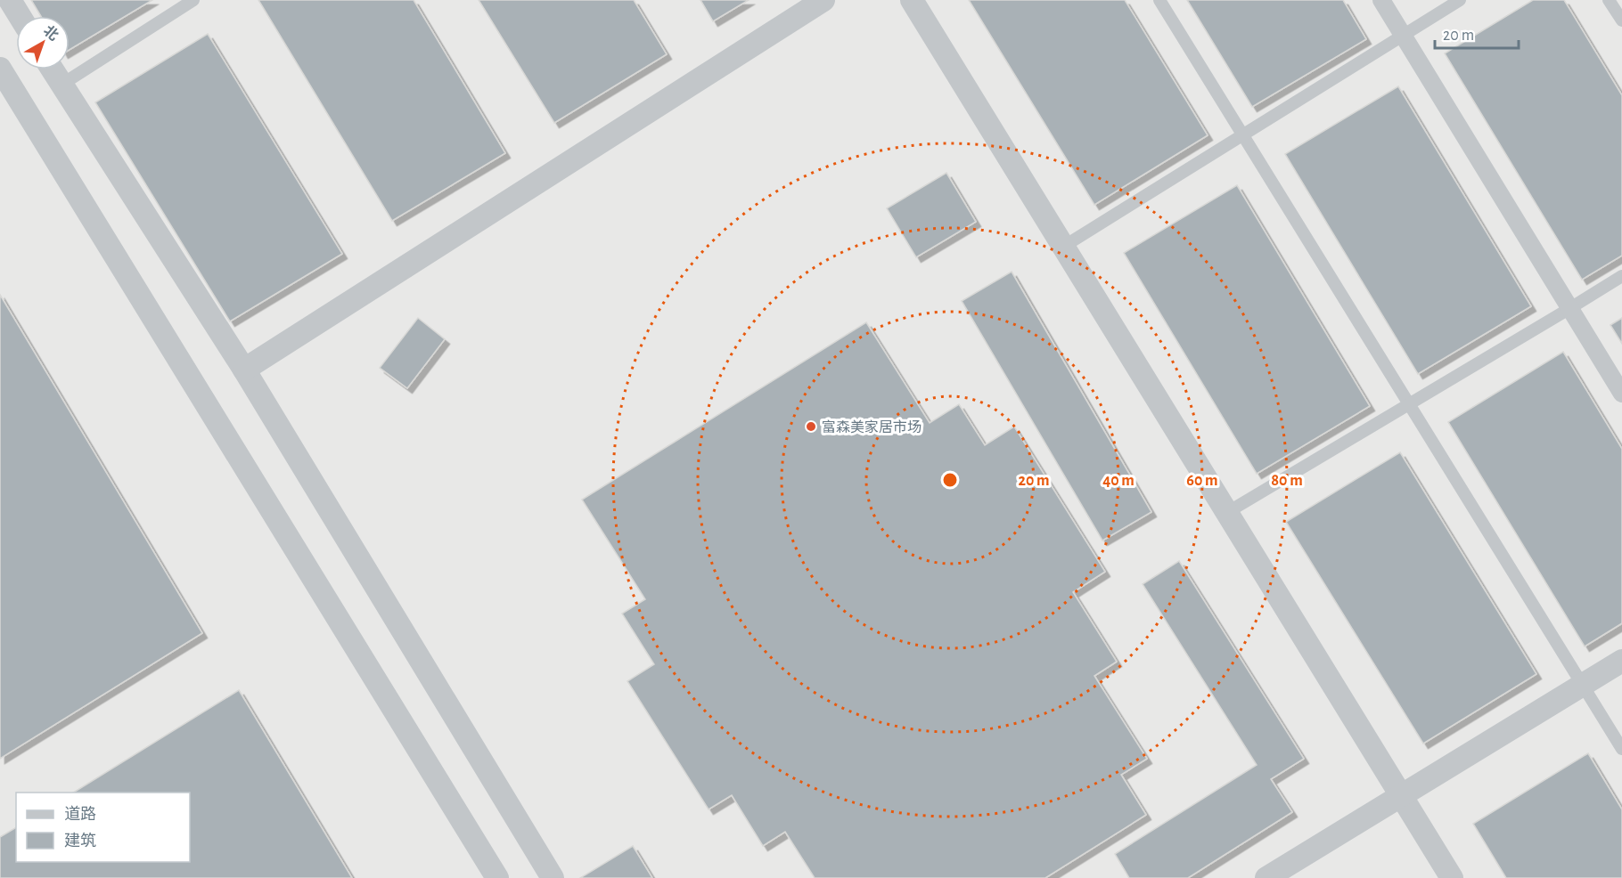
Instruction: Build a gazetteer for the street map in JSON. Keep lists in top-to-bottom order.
{
  "places": ["富森美家居市场"],
  "legend": ["道路", "建筑"],
  "scale_bar": "20 m",
  "north": "top right",
  "rings": [
    "20 m",
    "40 m",
    "60 m",
    "80 m"
  ]
}
